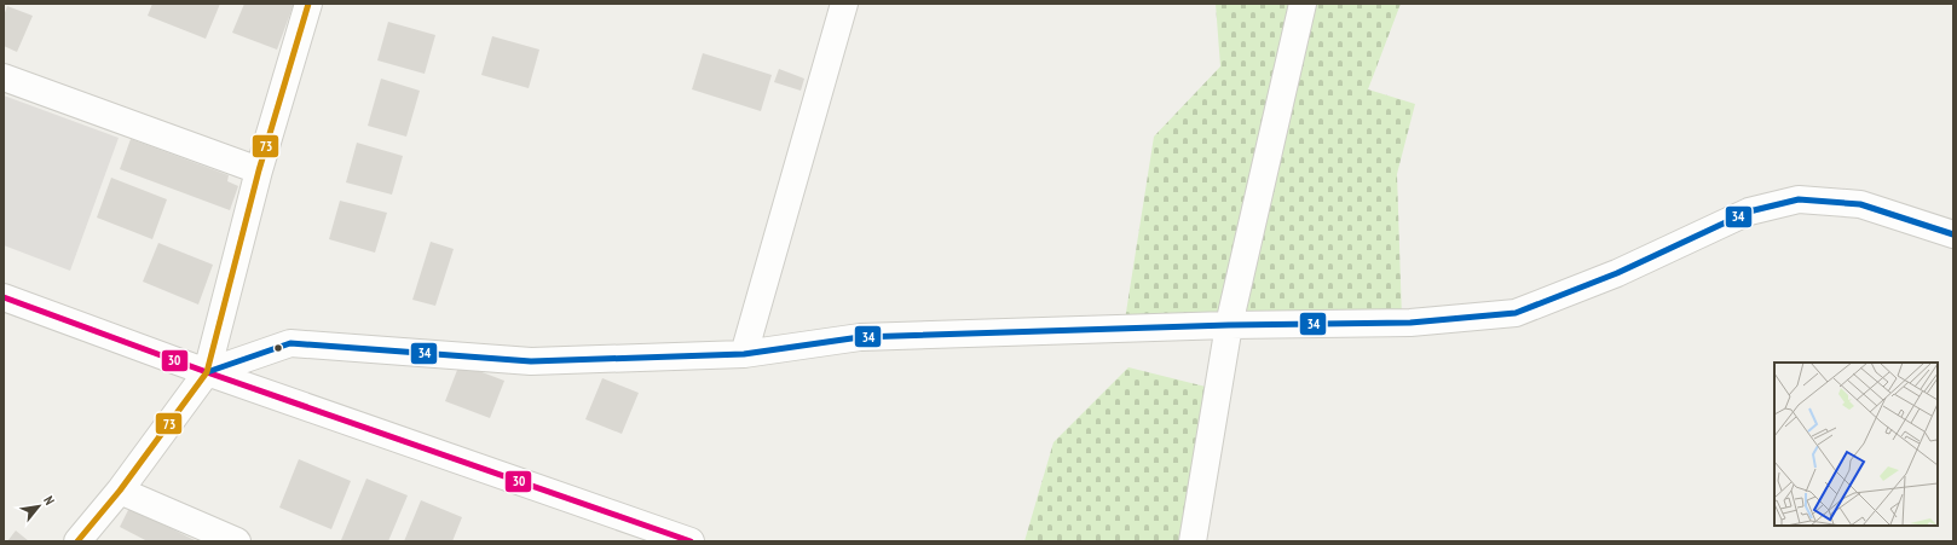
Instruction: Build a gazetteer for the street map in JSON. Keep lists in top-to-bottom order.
{
  "lines": ["transit line 73", "transit line 34", "transit line 30"],
  "north": "top right"
}
